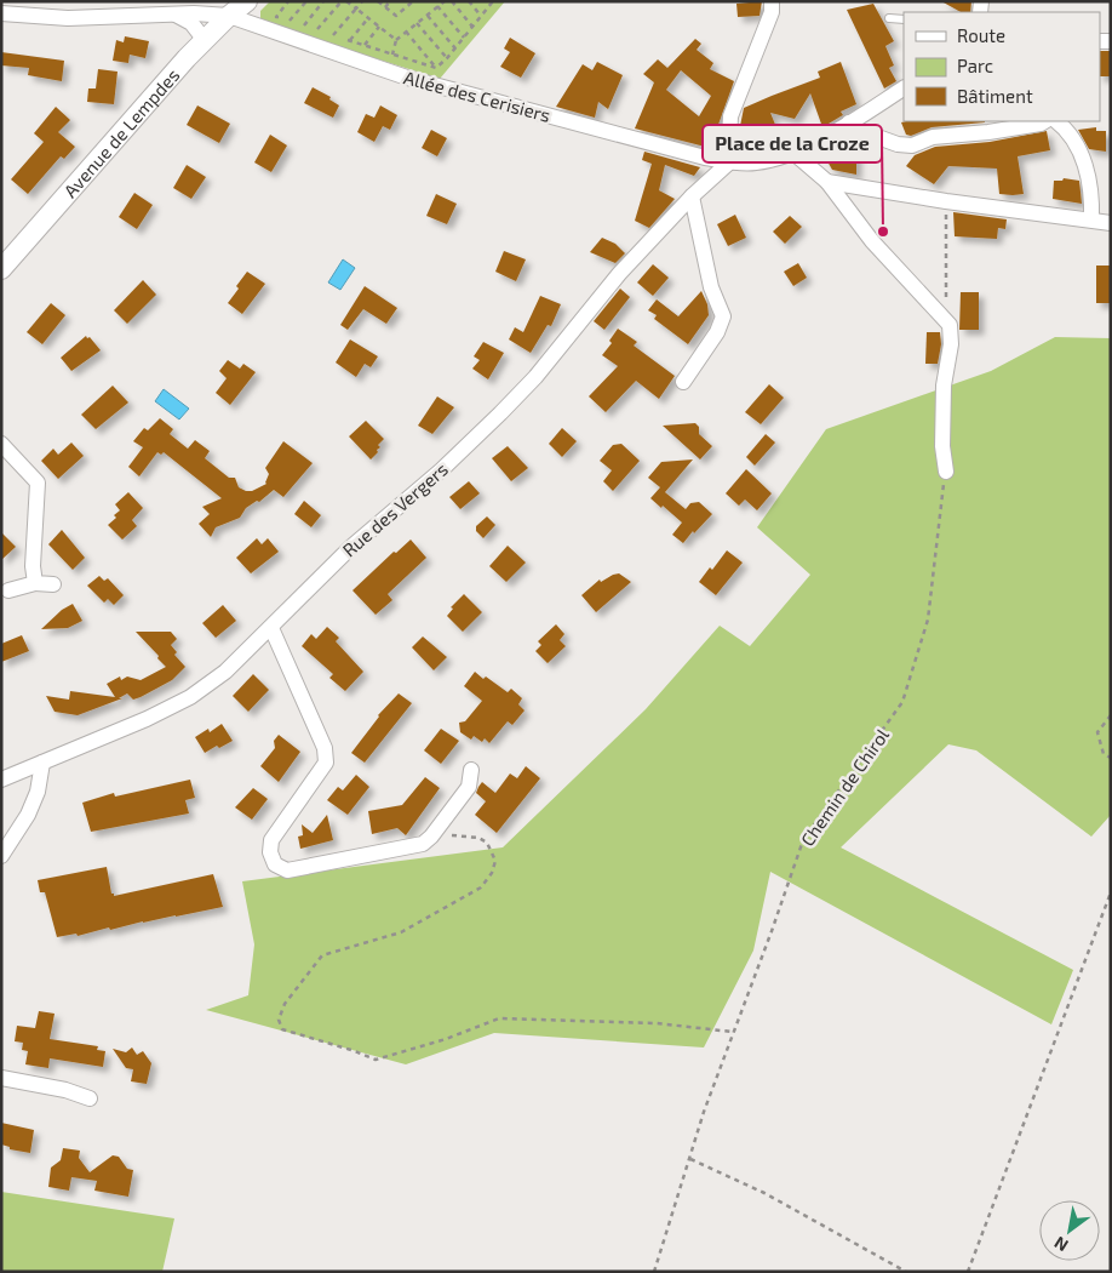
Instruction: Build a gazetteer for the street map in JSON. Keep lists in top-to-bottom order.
{
  "streets": {
    "street": ["Allée des Cerisiers", "Avenue de Lempdes", "Rue des Vergers"],
    "path": ["Chemin de Chirol"]
  },
  "crossings": [
    ["Allée des Cerisiers", "Avenue de Lempdes"],
    ["Allée des Cerisiers", "Rue des Vergers"]
  ],
  "places": ["Place de la Croze"],
  "legend": ["Route", "Parc", "Bâtiment"],
  "north": "bottom left"
}
